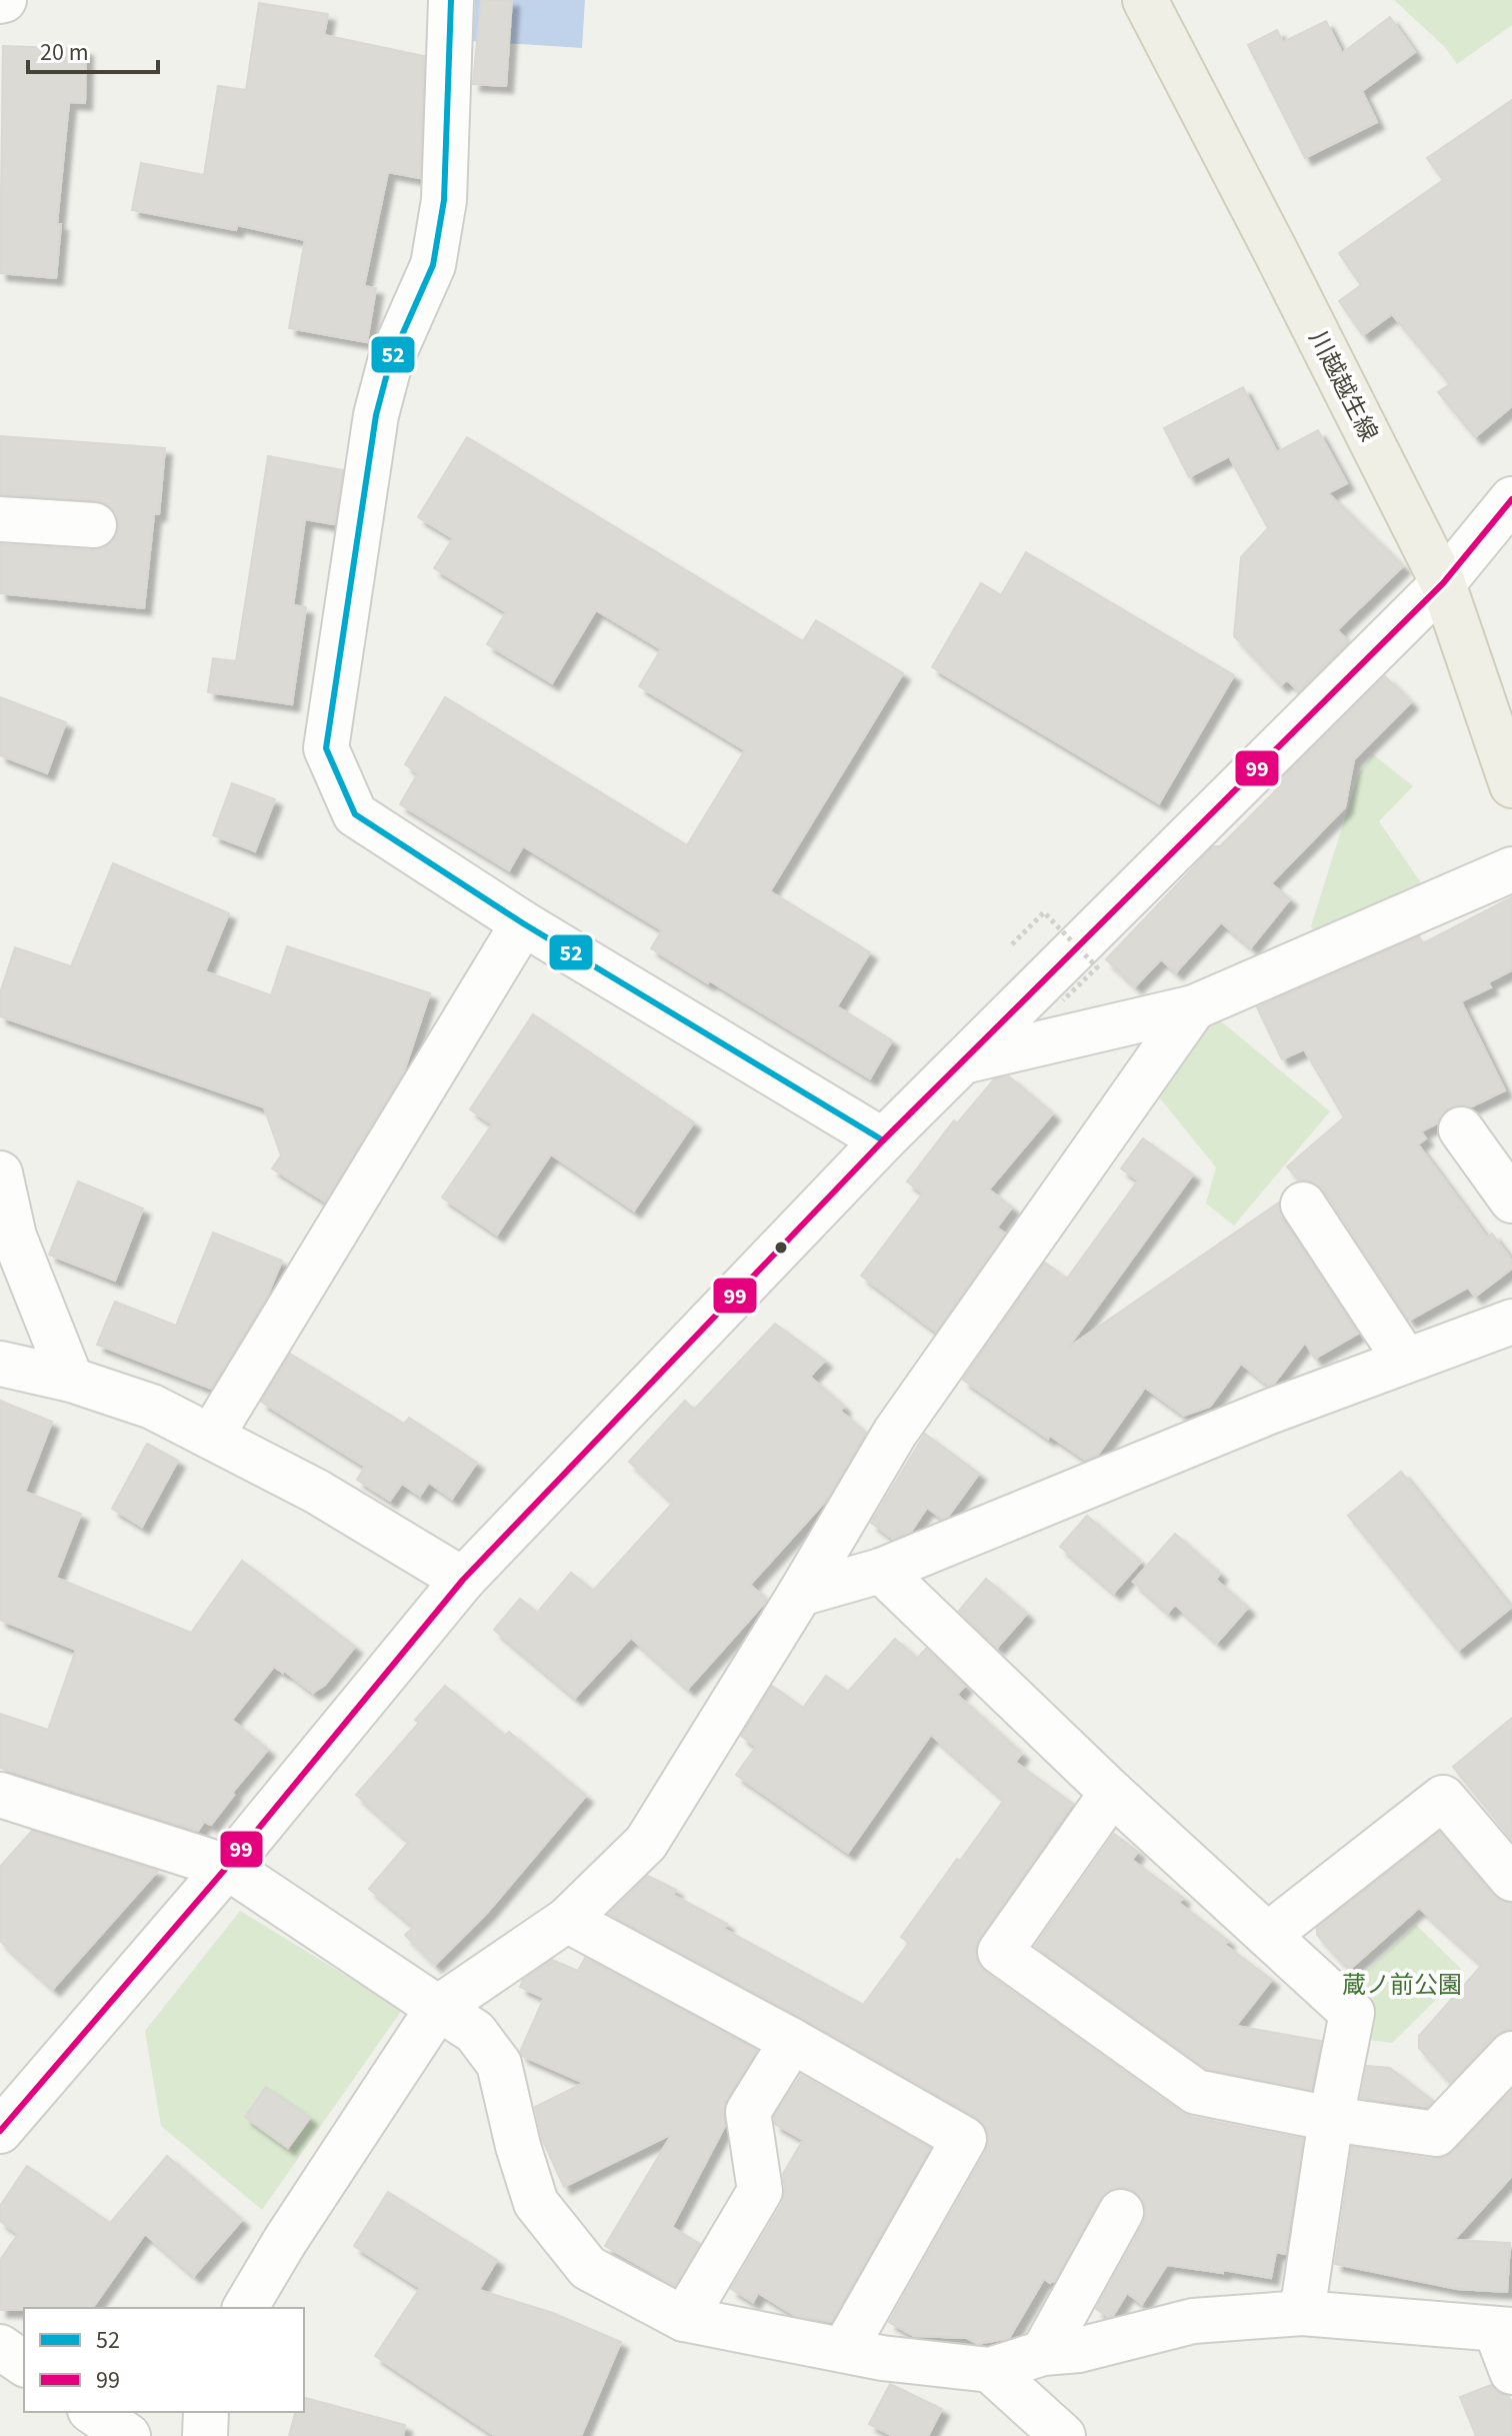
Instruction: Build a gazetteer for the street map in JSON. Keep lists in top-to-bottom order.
{
  "streets": {
    "main road": ["川越越生線"]
  },
  "parks": ["蔵ノ前公園"],
  "lines": ["transit line 52", "transit line 99"],
  "legend": ["52", "99"],
  "scale_bar": "20 m"
}
